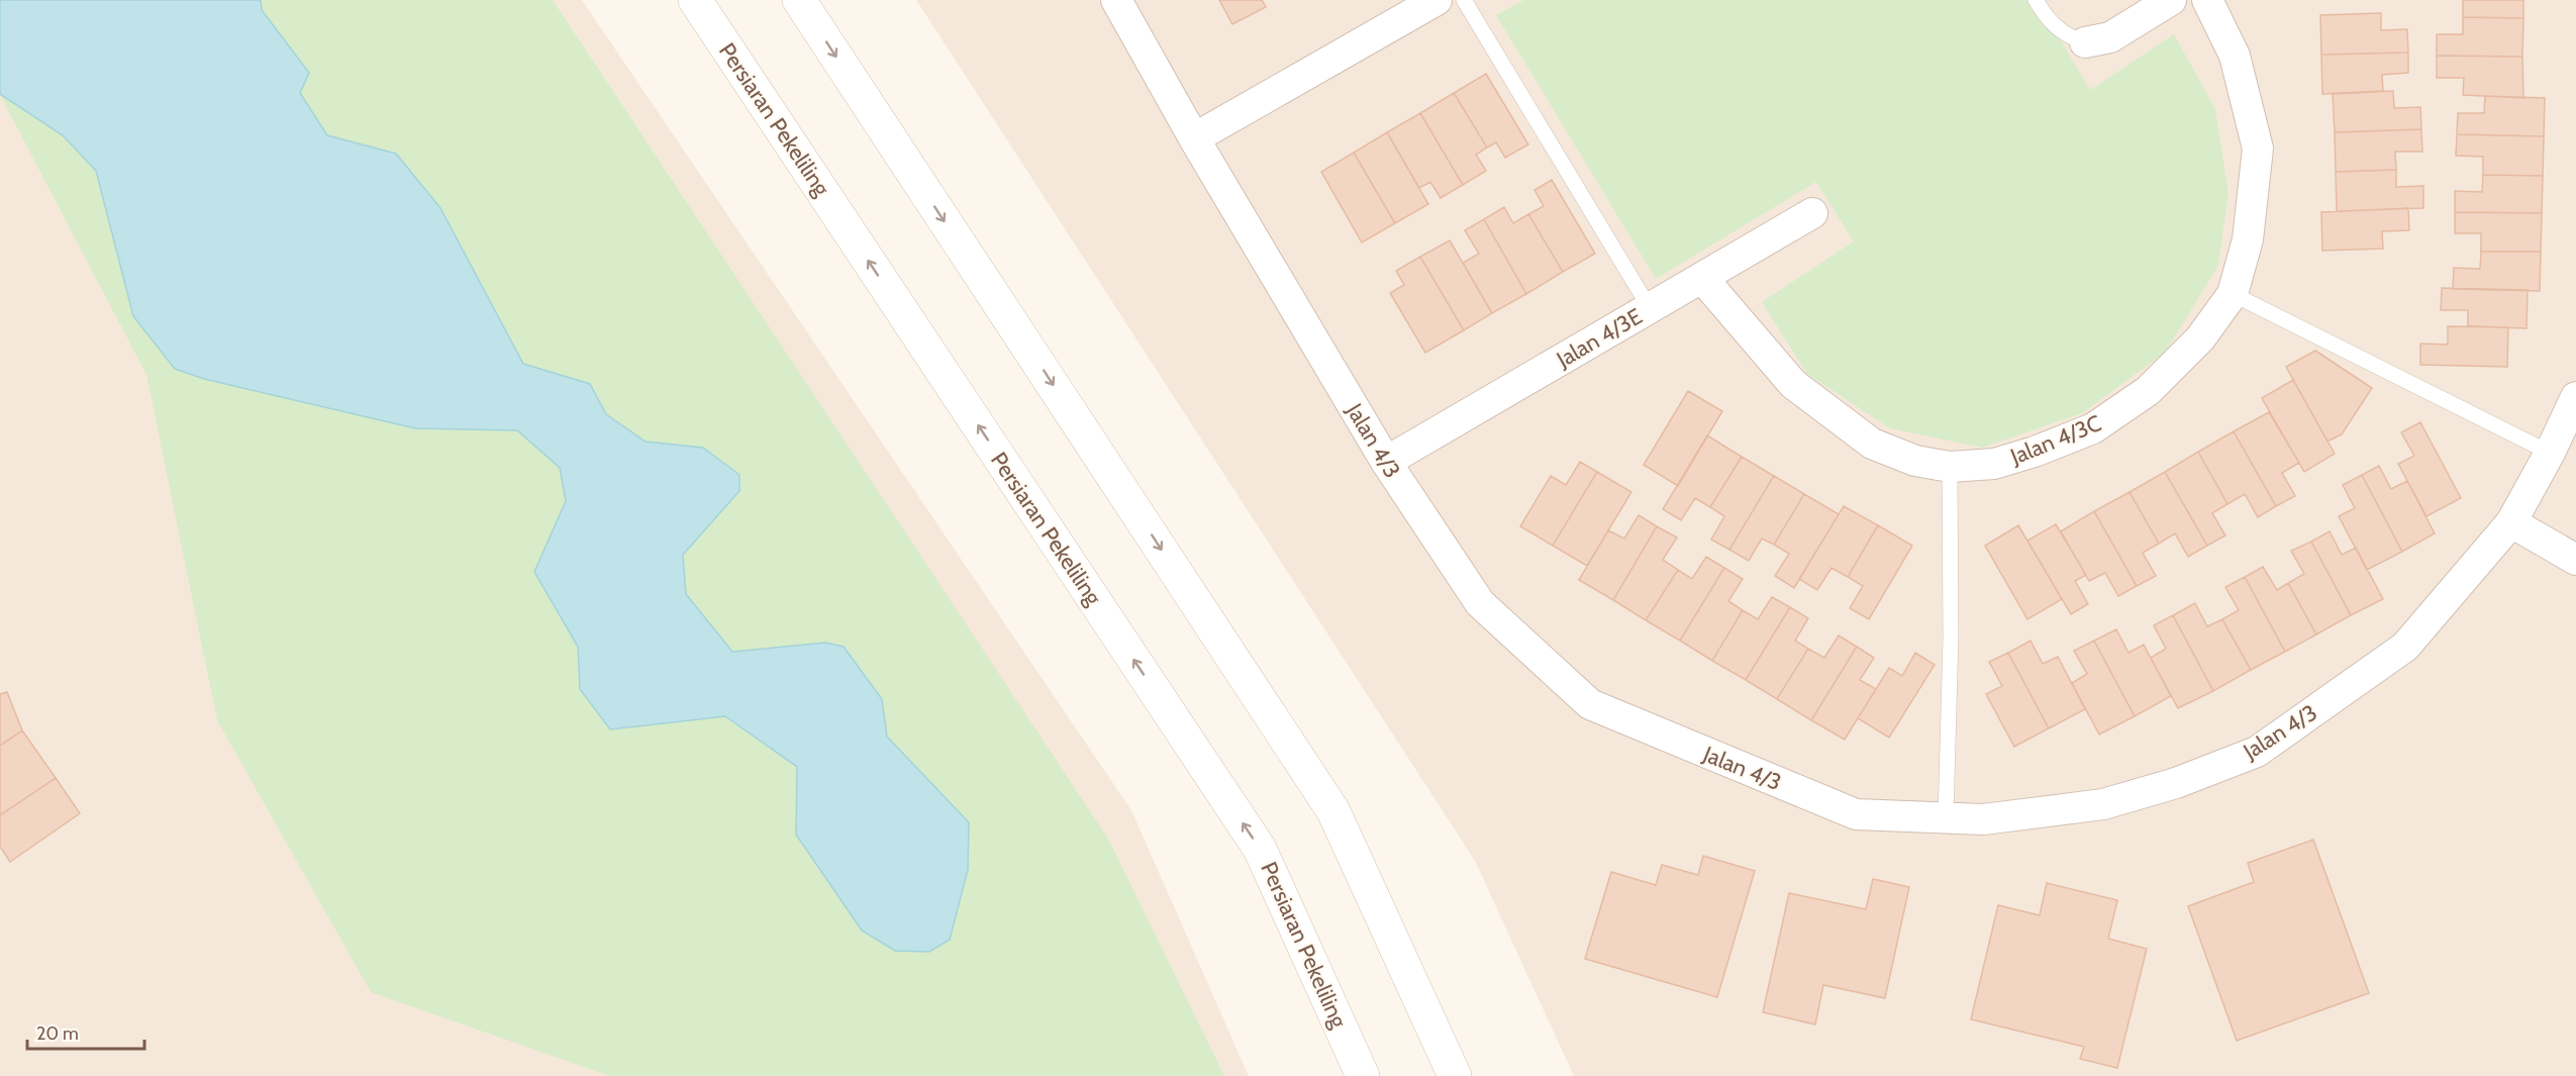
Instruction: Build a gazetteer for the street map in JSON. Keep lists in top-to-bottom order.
{
  "streets": {
    "main road": ["Persiaran Pekeliling"],
    "street": ["Jalan 4/3E", "Jalan 4/3C", "Jalan 4/3"]
  },
  "crossings": [
    ["Jalan 4/3E", "Jalan 4/3C"],
    ["Jalan 4/3E", "Jalan 4/3"]
  ],
  "scale_bar": "20 m"
}
